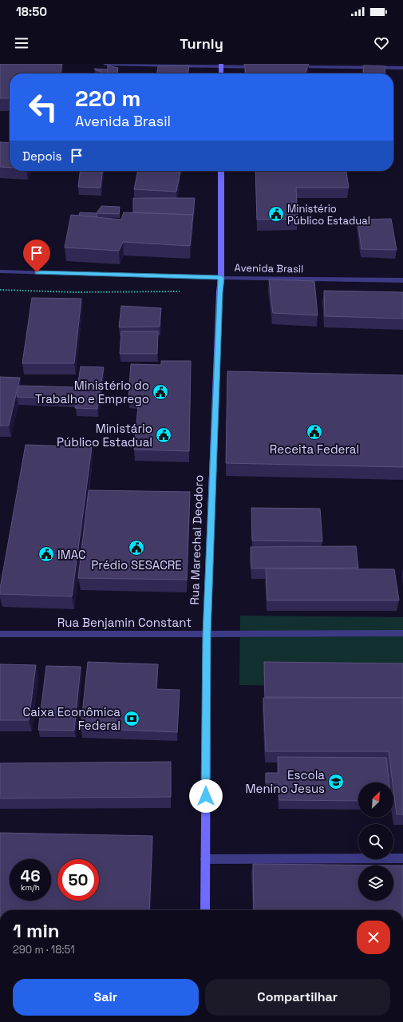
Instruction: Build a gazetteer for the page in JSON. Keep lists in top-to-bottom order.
{
  "streets": {
    "main road": ["Rua Marechal Deodoro"],
    "street": ["Avenida Brasil", "Rua Benjamin Constant"]
  },
  "crossings": [
    ["Avenida Brasil", "Rua Marechal Deodoro"],
    ["Rua Marechal Deodoro", "Rua Benjamin Constant"]
  ],
  "places": {
    "public building": [
      "Ministério Público Estadual",
      "Ministério do Trabalho e Emprego",
      "Receita Federal",
      "Ministário Público Estadual",
      "Prédio SESACRE",
      "IMAC"
    ],
    "bank": ["Caixa Econômica Federal"],
    "school or university": ["Escola Menino Jesus"]
  },
  "north": "top right",
  "page": {
    "status": "18:50",
    "header": "Turnly",
    "turn": ["220 m", "Avenida Brasil"],
    "then": "Depois",
    "speed": "46 km/h",
    "limit": "50",
    "heading": ["1 min", "290 m · 18:51"],
    "buttons": ["Sair", "Compartilhar"]
  }
}
